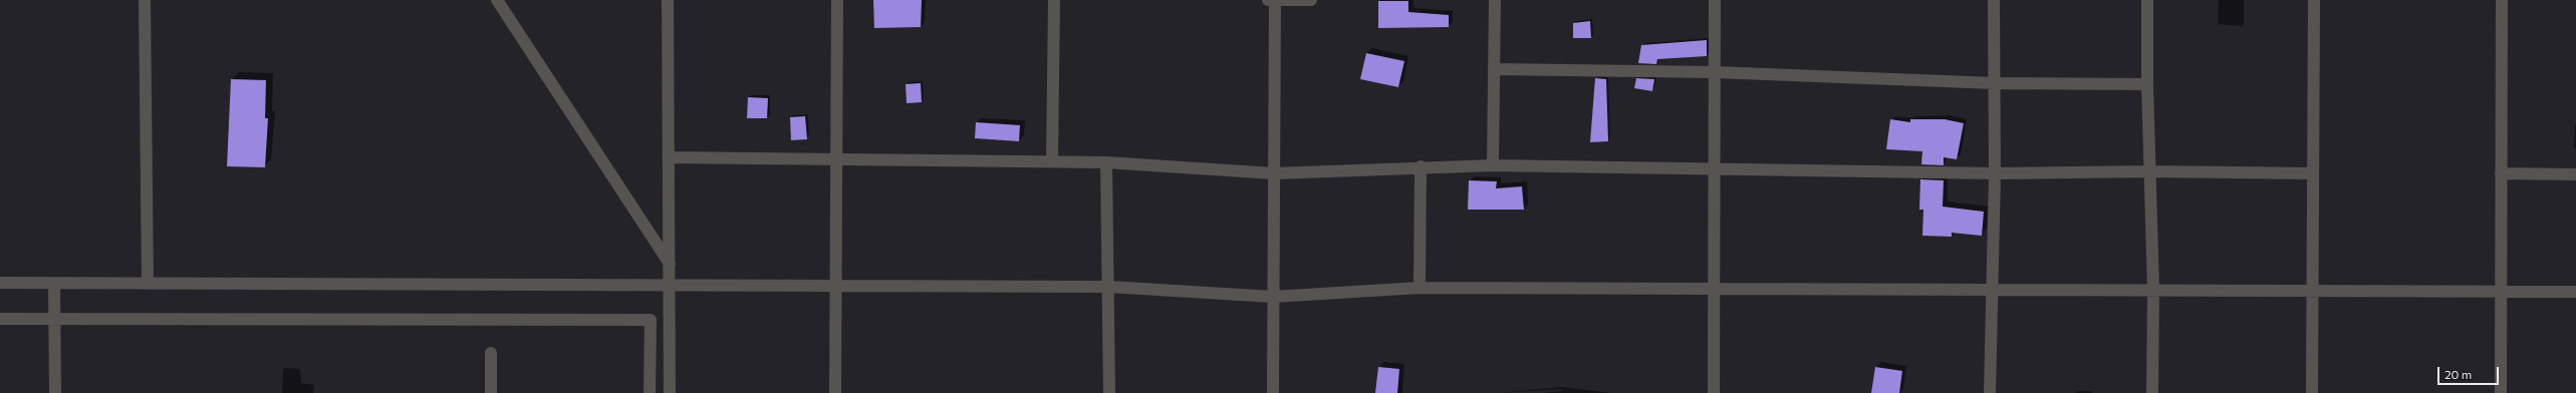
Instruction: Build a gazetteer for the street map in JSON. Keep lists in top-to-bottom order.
{
  "scale_bar": "20 m"
}
